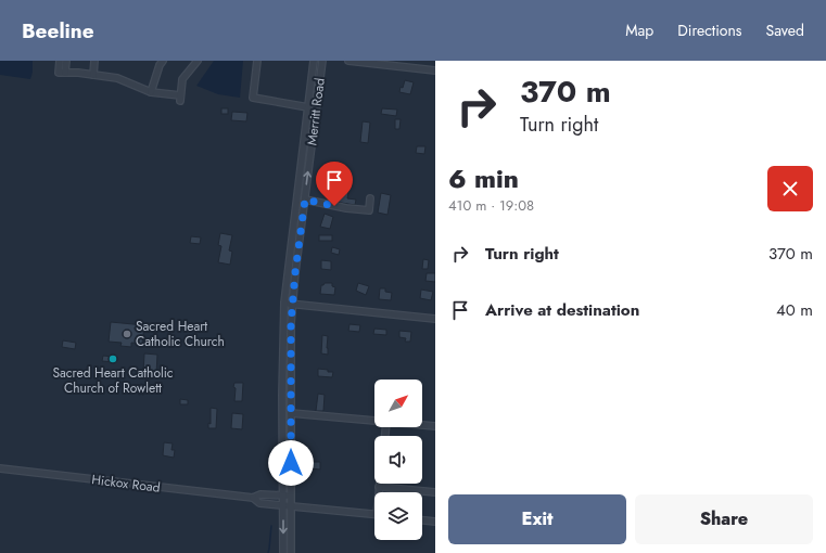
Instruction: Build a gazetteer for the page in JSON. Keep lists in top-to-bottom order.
{
  "streets": {
    "street": ["Merritt Road", "Hickox Road"]
  },
  "crossings": [
    ["Merritt Road", "Hickox Road"]
  ],
  "places": ["Sacred Heart Catholic Church", "Sacred Heart Catholic Church of Rowlett"],
  "north": "top right",
  "page": {
    "header": "Beeline",
    "nav": ["Map", "Directions", "Saved"],
    "turn": ["370 m", "Turn right"],
    "heading": ["6 min", "410 m · 19:08"],
    "list": [
      {
        "name": "Turn right",
        "value": "370 m"
      },
      {
        "name": "Arrive at destination",
        "value": "40 m"
      }
    ],
    "buttons": ["Exit", "Share"]
  }
}
